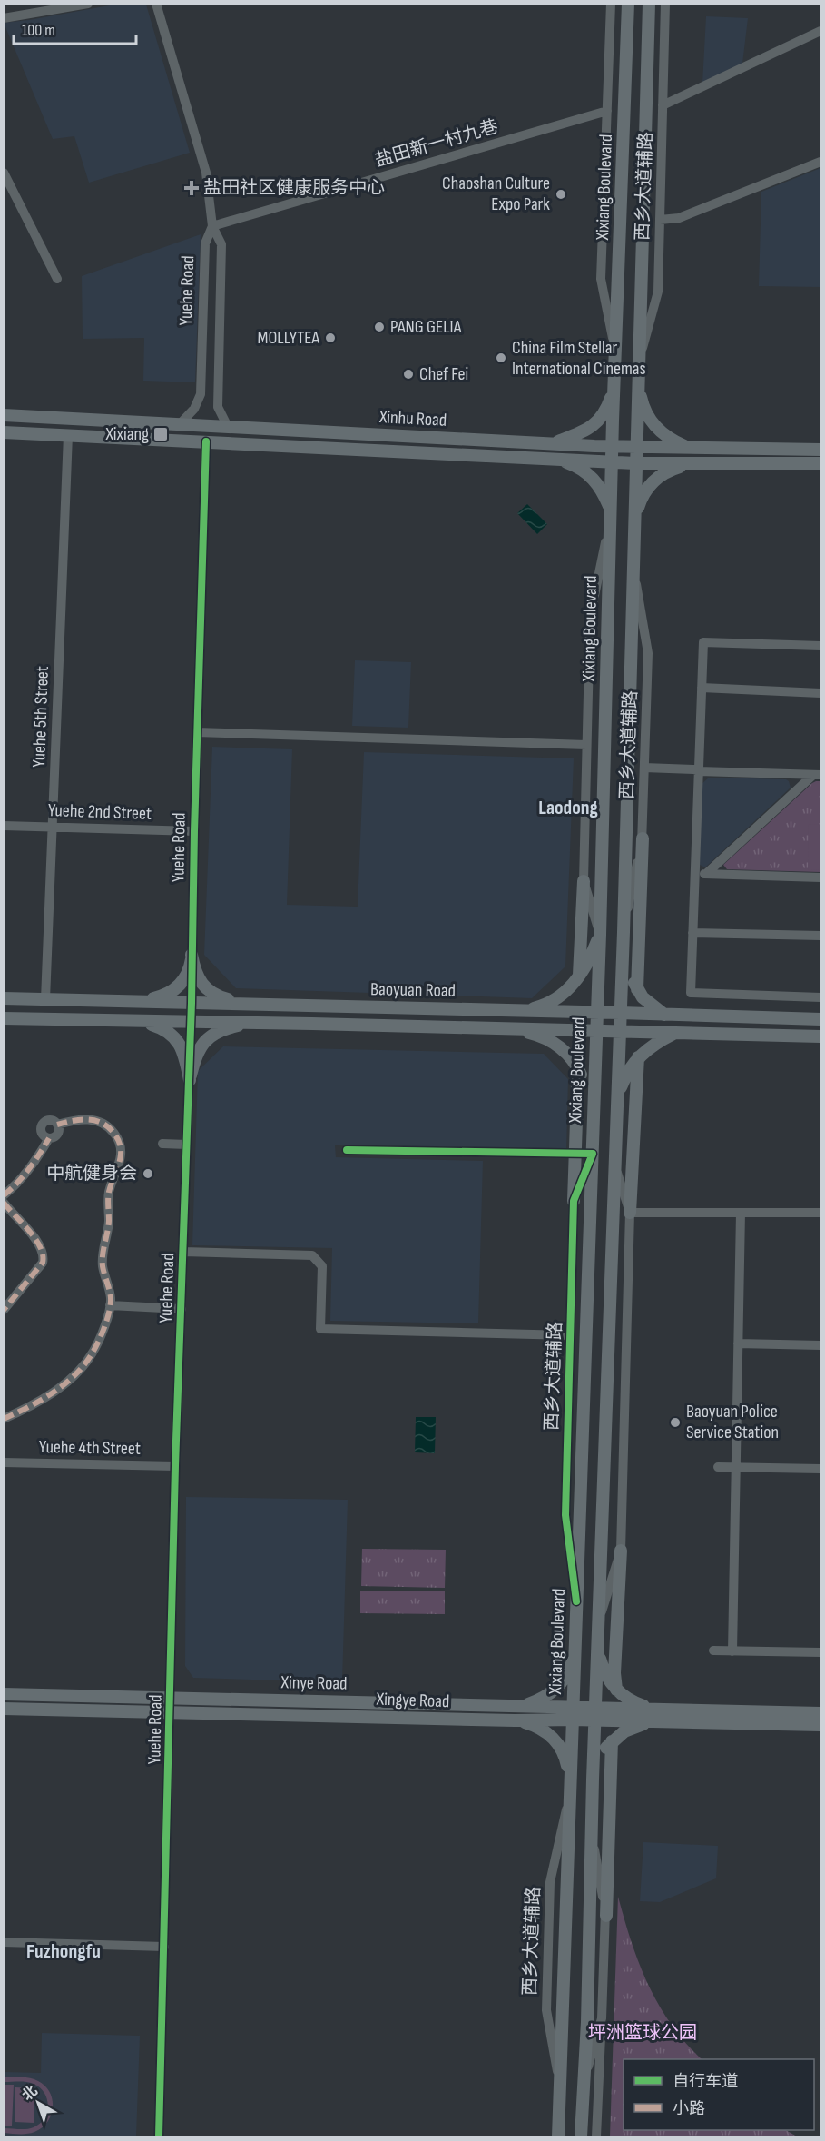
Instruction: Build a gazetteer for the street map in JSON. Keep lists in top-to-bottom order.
{
  "streets": {
    "main road": [
      "Xixiang Boulevard",
      "Xinhu Road",
      "Baoyuan Road",
      "Xinye Road",
      "Xingye Road"
    ],
    "street": [
      "盐田新一村九巷",
      "西乡大道辅路",
      "Yuehe Road",
      "Yuehe 5th Street",
      "Yuehe 2nd Street",
      "Yuehe 4th Street"
    ]
  },
  "crossings": [
    ["盐田新一村九巷", "Yuehe Road"],
    ["西乡大道辅路", "Xixiang Boulevard"],
    ["Xixiang Boulevard", "Xinhu Road"],
    ["Xixiang Boulevard", "Baoyuan Road"],
    ["Xixiang Boulevard", "Xinye Road"],
    ["Xixiang Boulevard", "Xingye Road"],
    ["Yuehe Road", "Xinhu Road"],
    ["Yuehe Road", "Yuehe 2nd Street"],
    ["Yuehe Road", "Baoyuan Road"],
    ["Yuehe Road", "Yuehe 4th Street"],
    ["Yuehe Road", "Xinye Road"],
    ["Yuehe Road", "Xingye Road"],
    ["Xinhu Road", "Yuehe 5th Street"],
    ["Yuehe 5th Street", "Yuehe 2nd Street"],
    ["Yuehe 5th Street", "Baoyuan Road"],
    ["Xinye Road", "Xingye Road"]
  ],
  "districts": ["Laodong", "Fuzhongfu"],
  "parks": ["坪洲篮球公园"],
  "places": {
    "health": ["盐田社区健康服务中心"],
    "other": [
      "Chaoshan Culture Expo Park",
      "PANG GELIA",
      "MOLLYTEA",
      "China Film Stellar International Cinemas",
      "Chef Fei",
      "中航健身会",
      "Baoyuan Police Service Station"
    ],
    "transit": ["Xixiang"]
  },
  "legend": ["自行车道", "小路"],
  "scale_bar": "100 m",
  "north": "top left"
}
